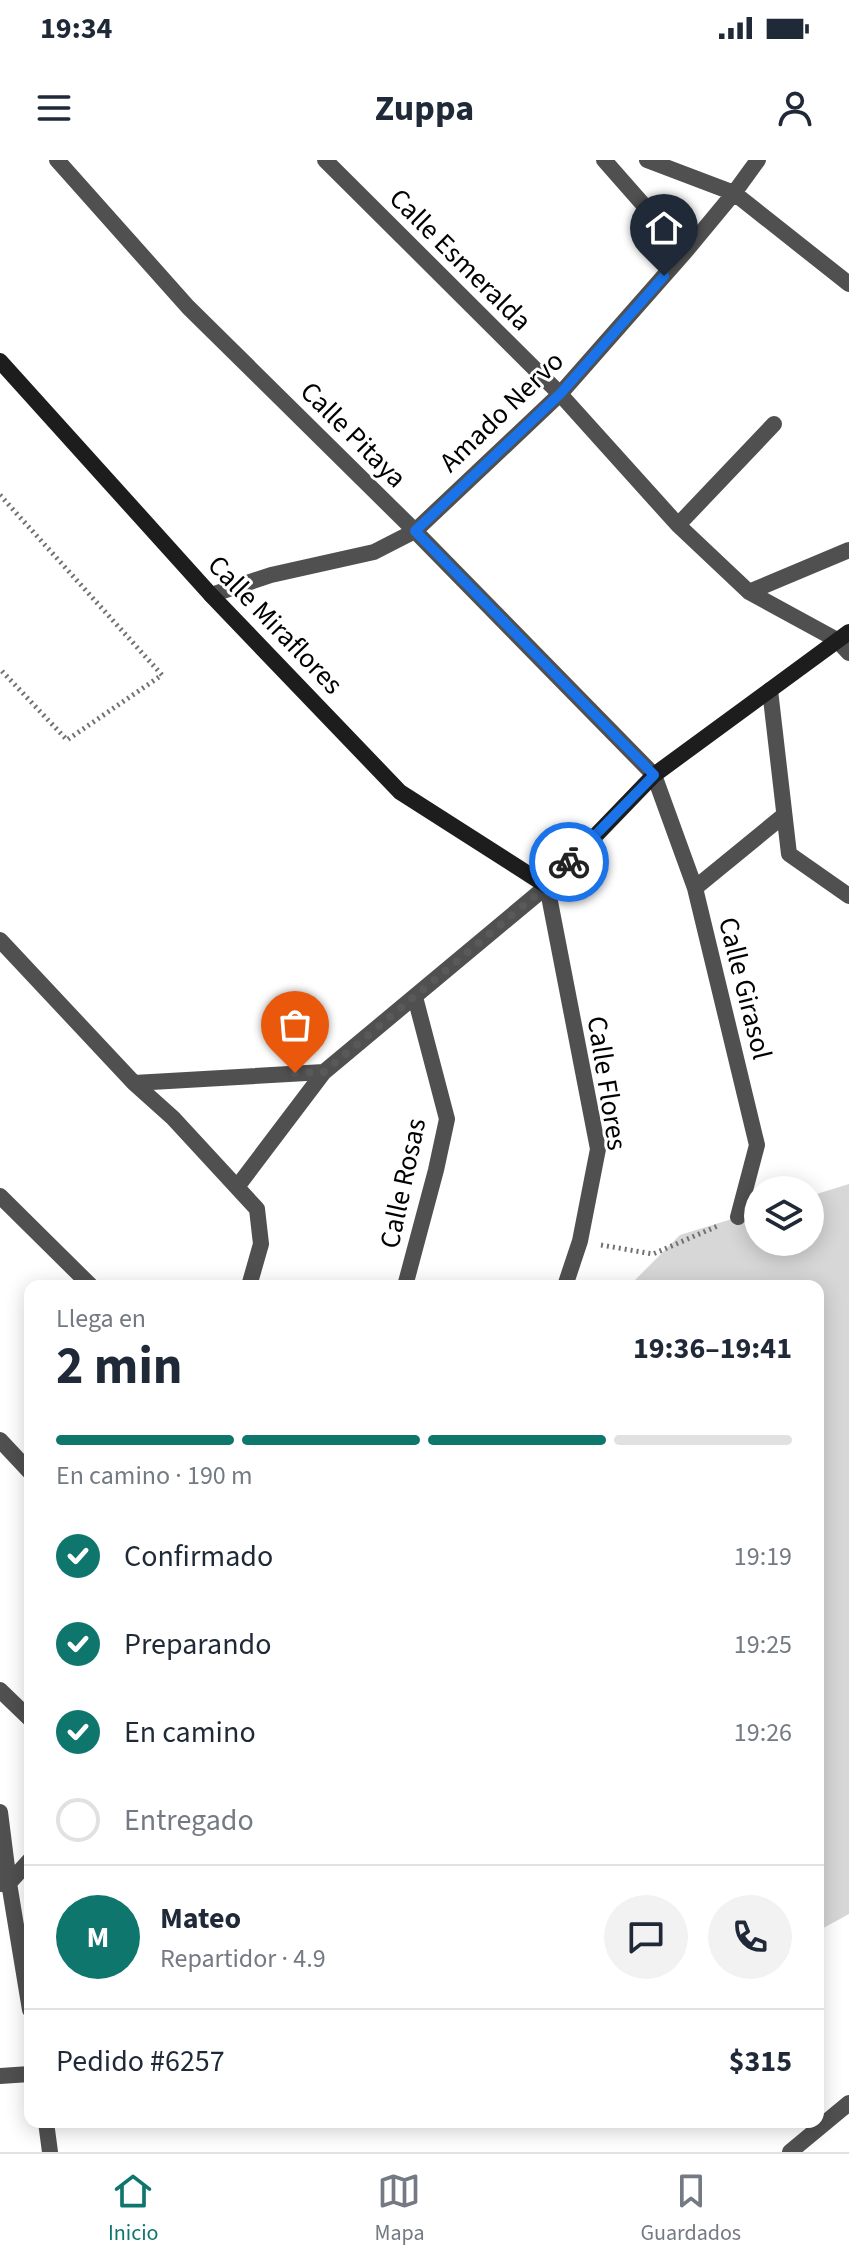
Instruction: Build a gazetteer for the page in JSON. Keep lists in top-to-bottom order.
{
  "streets": {
    "main road": ["Calle Miraflores"],
    "street": [
      "Calle Esmeralda",
      "Amado Nervo",
      "Calle Pitaya",
      "Calle Girasol",
      "Calle Flores",
      "Calle Rosas"
    ]
  },
  "crossings": [
    ["Calle Esmeralda", "Amado Nervo"],
    ["Amado Nervo", "Calle Pitaya"],
    ["Amado Nervo", "Calle Miraflores"],
    ["Calle Pitaya", "Calle Girasol"],
    ["Calle Miraflores", "Calle Flores"]
  ],
  "page": {
    "status": "19:34",
    "header": "Zuppa",
    "heading": ["2 min", "Llega en", "19:36–19:41"],
    "panel": [
      "Mateo",
      "Repartidor · 4.9",
      "Pedido #6257",
      "$315"
    ],
    "bar": "En camino · 190 m",
    "list": [
      ["Confirmado", "19:19"],
      ["Preparando", "19:25"],
      ["En camino", "19:26"],
      "Entregado"
    ],
    "round": "M",
    "tabs": ["Inicio", "Mapa", "Guardados"]
  }
}
